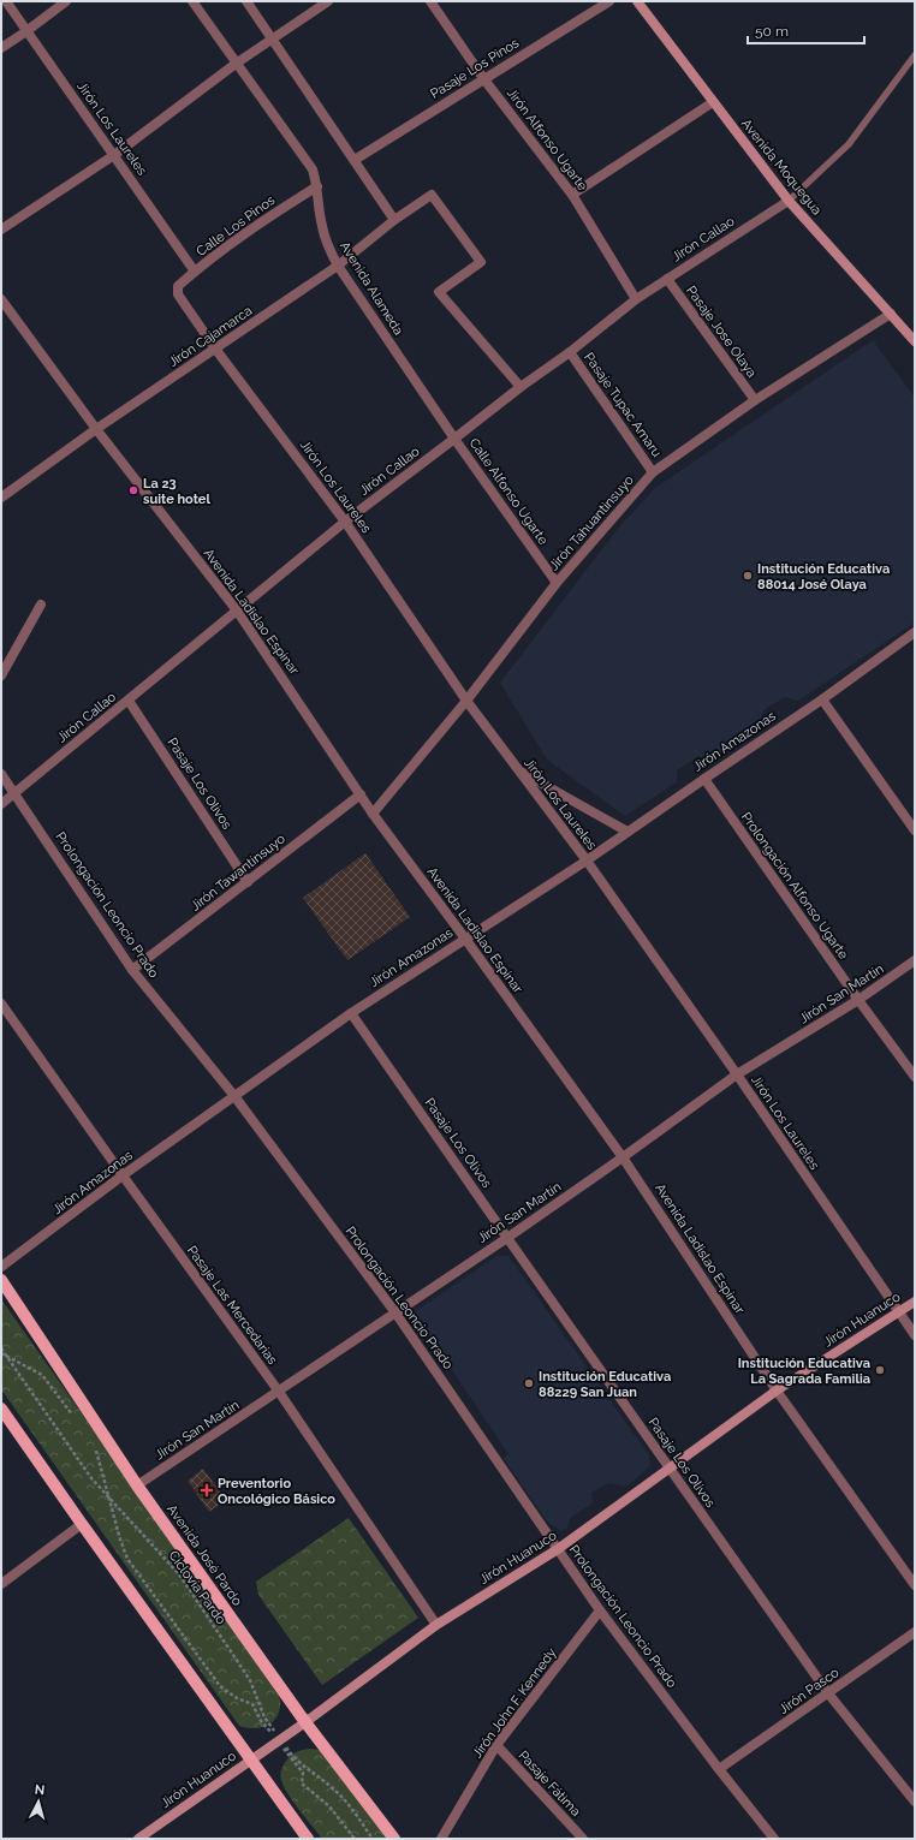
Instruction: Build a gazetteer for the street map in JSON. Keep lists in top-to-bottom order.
{
  "streets": {
    "main road": ["Avenida Moquegua", "Jirón Huanuco", "Avenida José Pardo"],
    "street": [
      "Pasaje Los Pinos",
      "Jirón Los Laureles",
      "Jirón Alfonso Ugarte",
      "Calle Los Pinos",
      "Jirón Callao",
      "Avenida Alameda",
      "Pasaje Jose Olaya",
      "Jirón Cajamarca",
      "Pasaje Tupac Amaru",
      "Calle Alfonso Ugarte",
      "Jirón Tahuantinsuyo",
      "Avenida Ladislao Espinar",
      "Jirón Amazonas",
      "Pasaje Los Olivos",
      "Jirón Tawantinsuyo",
      "Prolongación Alfonso Ugarte",
      "Prolongación Leoncio Prado",
      "Jirón San Martín",
      "Pasaje Las Mercedarias",
      "Jirón Pasco",
      "Jirón John F. Kennedy",
      "Pasaje Fátima"
    ],
    "path": ["Ciclovía Pardo"]
  },
  "crossings": [
    ["Pasaje Los Pinos", "Jirón Alfonso Ugarte"],
    ["Jirón Los Laureles", "Calle Los Pinos"],
    ["Jirón Los Laureles", "Jirón Callao"],
    ["Jirón Los Laureles", "Jirón Cajamarca"],
    ["Jirón Los Laureles", "Jirón Tahuantinsuyo"],
    ["Jirón Los Laureles", "Jirón Amazonas"],
    ["Jirón Los Laureles", "Jirón San Martín"],
    ["Jirón Los Laureles", "Jirón Huanuco"],
    ["Jirón Alfonso Ugarte", "Jirón Callao"],
    ["Avenida Moquegua", "Jirón Callao"],
    ["Avenida Moquegua", "Jirón Tahuantinsuyo"],
    ["Calle Los Pinos", "Avenida Alameda"],
    ["Jirón Callao", "Avenida Alameda"],
    ["Jirón Callao", "Pasaje Jose Olaya"],
    ["Jirón Callao", "Jirón Cajamarca"],
    ["Jirón Callao", "Pasaje Tupac Amaru"],
    ["Jirón Callao", "Calle Alfonso Ugarte"],
    ["Jirón Callao", "Avenida Ladislao Espinar"],
    ["Jirón Callao", "Pasaje Los Olivos"],
    ["Jirón Callao", "Prolongación Leoncio Prado"],
    ["Avenida Alameda", "Jirón Cajamarca"],
    ["Avenida Alameda", "Calle Alfonso Ugarte"],
    ["Pasaje Jose Olaya", "Jirón Tahuantinsuyo"],
    ["Jirón Cajamarca", "Avenida Ladislao Espinar"],
    ["Pasaje Tupac Amaru", "Jirón Tahuantinsuyo"],
    ["Calle Alfonso Ugarte", "Jirón Tahuantinsuyo"],
    ["Jirón Tahuantinsuyo", "Avenida Ladislao Espinar"],
    ["Avenida Ladislao Espinar", "Jirón Amazonas"],
    ["Avenida Ladislao Espinar", "Jirón Tawantinsuyo"],
    ["Avenida Ladislao Espinar", "Jirón San Martín"],
    ["Avenida Ladislao Espinar", "Jirón Huanuco"],
    ["Jirón Amazonas", "Pasaje Los Olivos"],
    ["Jirón Amazonas", "Prolongación Alfonso Ugarte"],
    ["Jirón Amazonas", "Prolongación Leoncio Prado"],
    ["Jirón Amazonas", "Pasaje Las Mercedarias"],
    ["Pasaje Los Olivos", "Jirón Tawantinsuyo"],
    ["Pasaje Los Olivos", "Jirón San Martín"],
    ["Pasaje Los Olivos", "Jirón Huanuco"],
    ["Pasaje Los Olivos", "Jirón Pasco"],
    ["Jirón Tawantinsuyo", "Prolongación Leoncio Prado"],
    ["Prolongación Alfonso Ugarte", "Jirón San Martín"],
    ["Prolongación Leoncio Prado", "Jirón San Martín"],
    ["Prolongación Leoncio Prado", "Jirón Huanuco"],
    ["Prolongación Leoncio Prado", "Jirón Pasco"],
    ["Prolongación Leoncio Prado", "Jirón John F. Kennedy"],
    ["Jirón San Martín", "Pasaje Las Mercedarias"],
    ["Jirón San Martín", "Avenida José Pardo"],
    ["Pasaje Las Mercedarias", "Jirón Huanuco"],
    ["Jirón Huanuco", "Avenida José Pardo"],
    ["Jirón Huanuco", "Ciclovía Pardo"],
    ["Jirón John F. Kennedy", "Pasaje Fátima"]
  ],
  "places": {
    "other": [
      "La 23 suite hotel",
      "Institución Educativa 88014 José Olaya",
      "Institución Educativa La Sagrada Familia",
      "Institución Educativa 88229 San Juan"
    ],
    "health": ["Preventorio Oncológico Básico"]
  },
  "scale_bar": "50 m",
  "north": "top"
}
